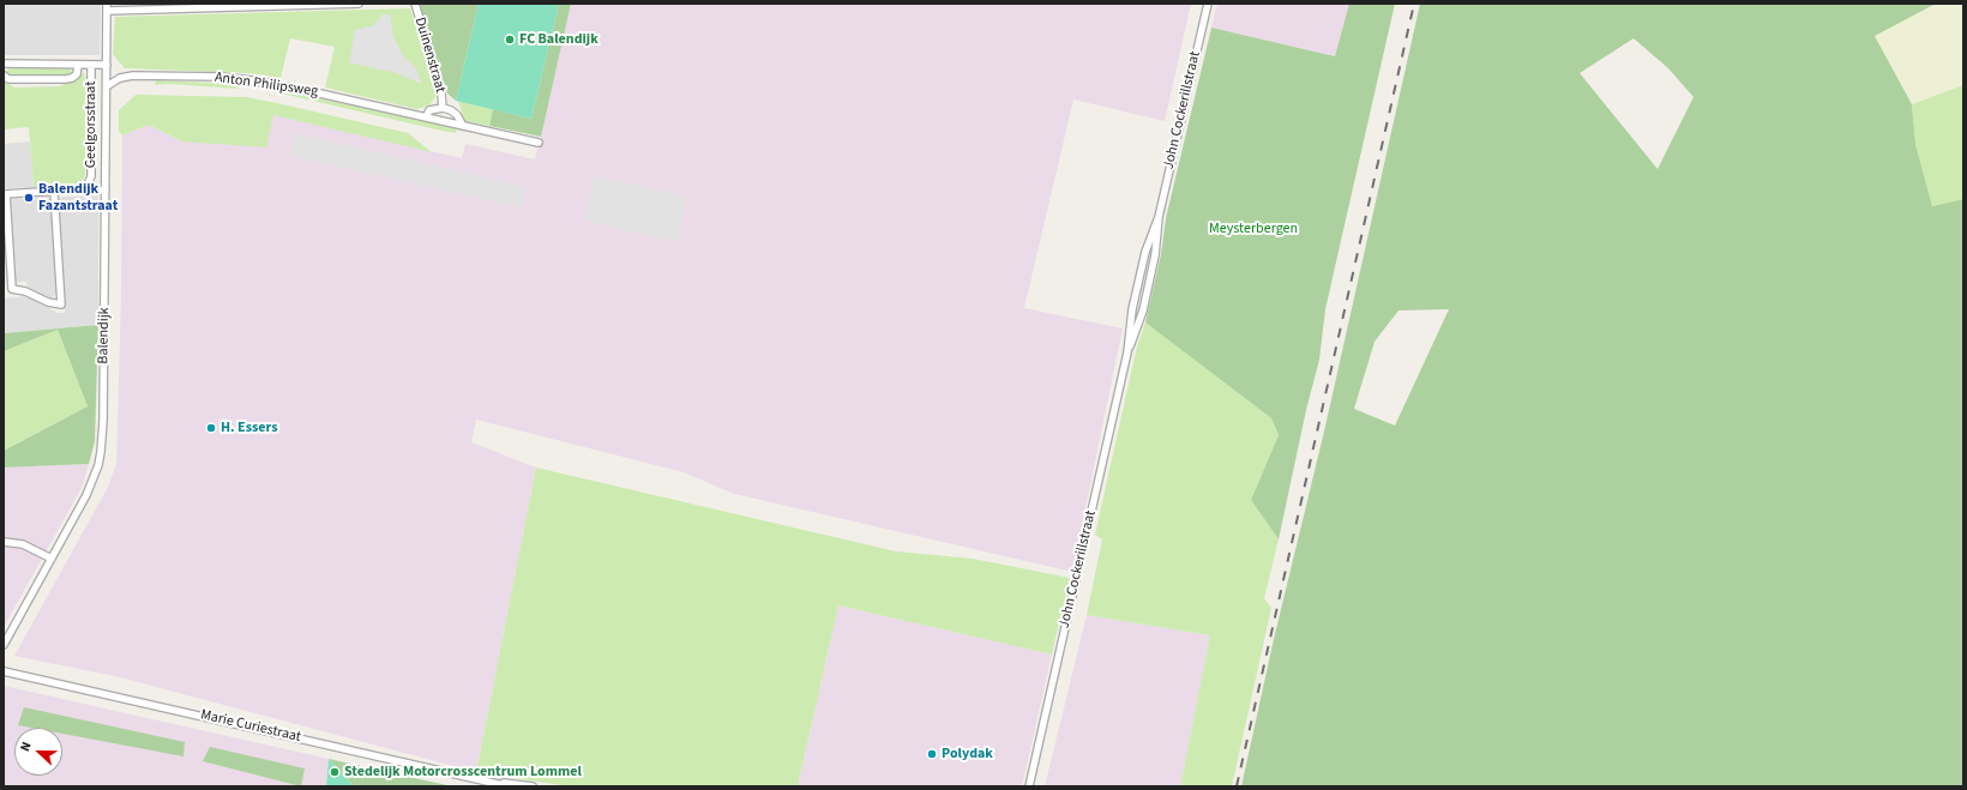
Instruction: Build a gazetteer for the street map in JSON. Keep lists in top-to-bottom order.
{
  "streets": {
    "street": [
      "Duinenstraat",
      "Anton Philipsweg",
      "John Cockerillstraat",
      "Geelgorsstraat",
      "Balendijk",
      "Marie Curiestraat"
    ]
  },
  "crossings": [
    ["Anton Philipsweg", "Balendijk"]
  ],
  "parks": ["Meysterbergen"],
  "places": [
    "FC Balendijk",
    "Balendijk Fazantstraat",
    "H. Essers",
    "Polydak",
    "Stedelijk Motorcrosscentrum Lommel"
  ],
  "north": "left"
}
